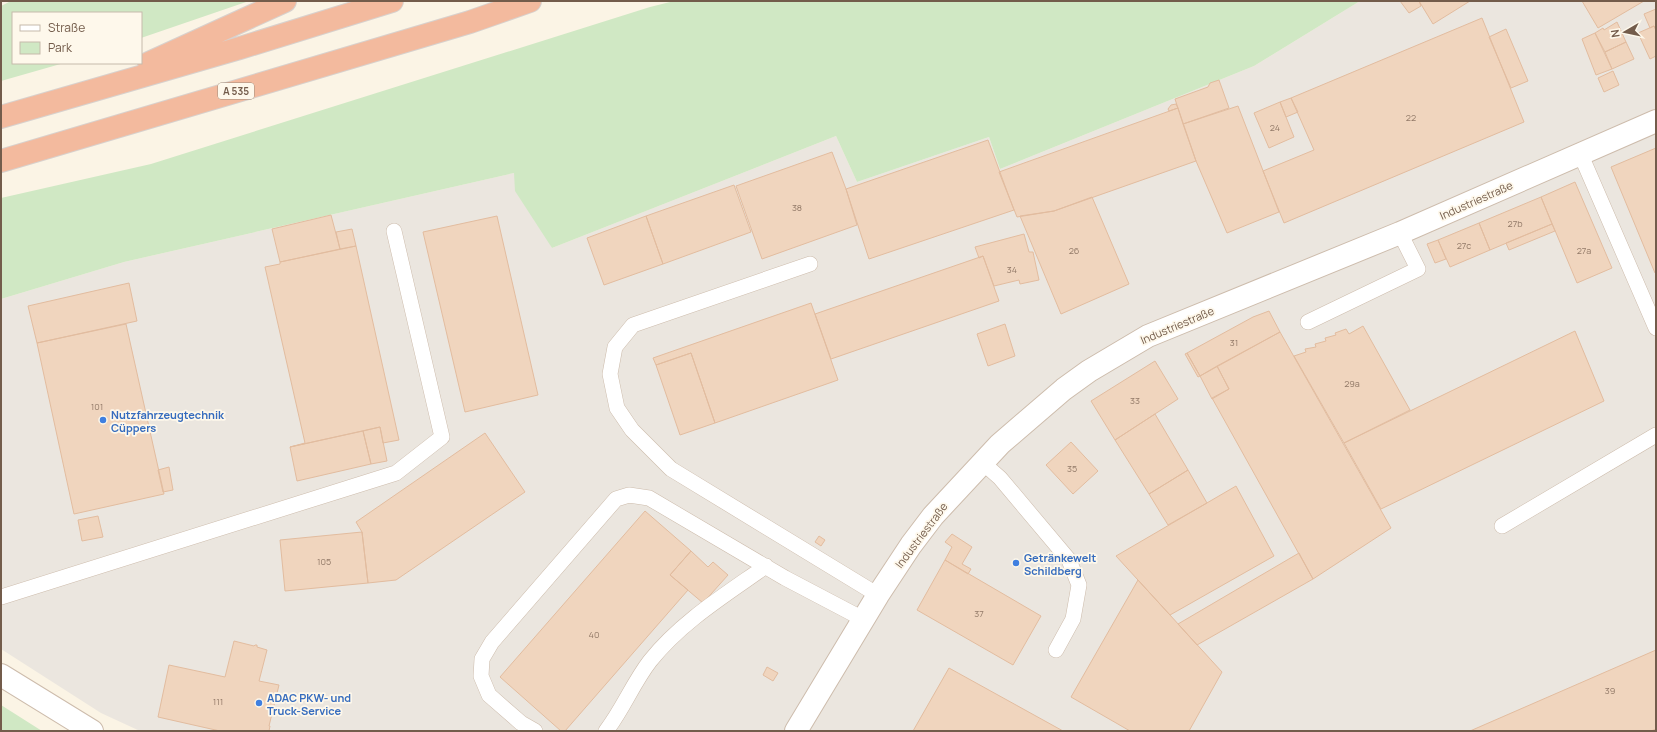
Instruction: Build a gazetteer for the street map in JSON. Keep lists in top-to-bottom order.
{
  "streets": {
    "highway": ["A 535"],
    "street": ["Industriestraße"]
  },
  "places": ["Nutzfahrzeugtechnik Cüppers", "Getränkewelt Schildberg", "ADAC PKW- und Truck-Service"],
  "house_numbers": [
    "22",
    "24",
    "38",
    "27b",
    "27c",
    "26",
    "27a",
    "34",
    "31",
    "29a",
    "33",
    "101",
    "35",
    "105",
    "37",
    "40",
    "39",
    "111"
  ],
  "legend": ["Straße", "Park"],
  "north": "left"
}
